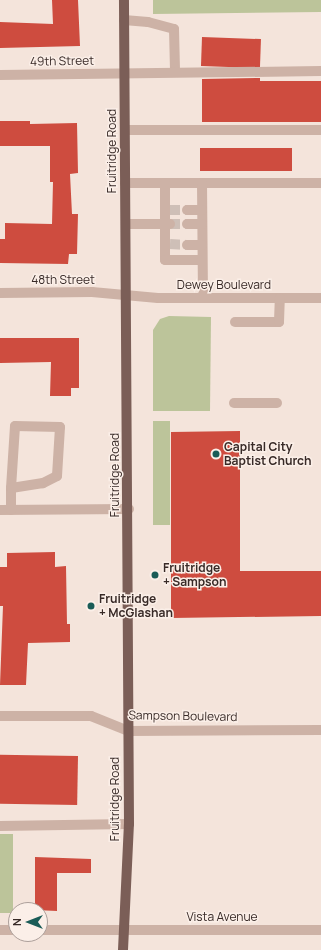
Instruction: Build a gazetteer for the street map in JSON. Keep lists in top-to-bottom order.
{
  "streets": {
    "main road": ["Fruitridge Road"],
    "street": [
      "49th Street",
      "48th Street",
      "Dewey Boulevard",
      "Sampson Boulevard",
      "Vista Avenue"
    ]
  },
  "crossings": [
    ["49th Street", "Fruitridge Road"],
    ["Fruitridge Road", "48th Street"],
    ["Fruitridge Road", "Dewey Boulevard"],
    ["Fruitridge Road", "Sampson Boulevard"],
    ["Fruitridge Road", "Vista Avenue"],
    ["48th Street", "Dewey Boulevard"]
  ],
  "places": ["Capital City Baptist Church", "Fruitridge + Sampson", "Fruitridge + McGlashan"],
  "north": "left"
}
